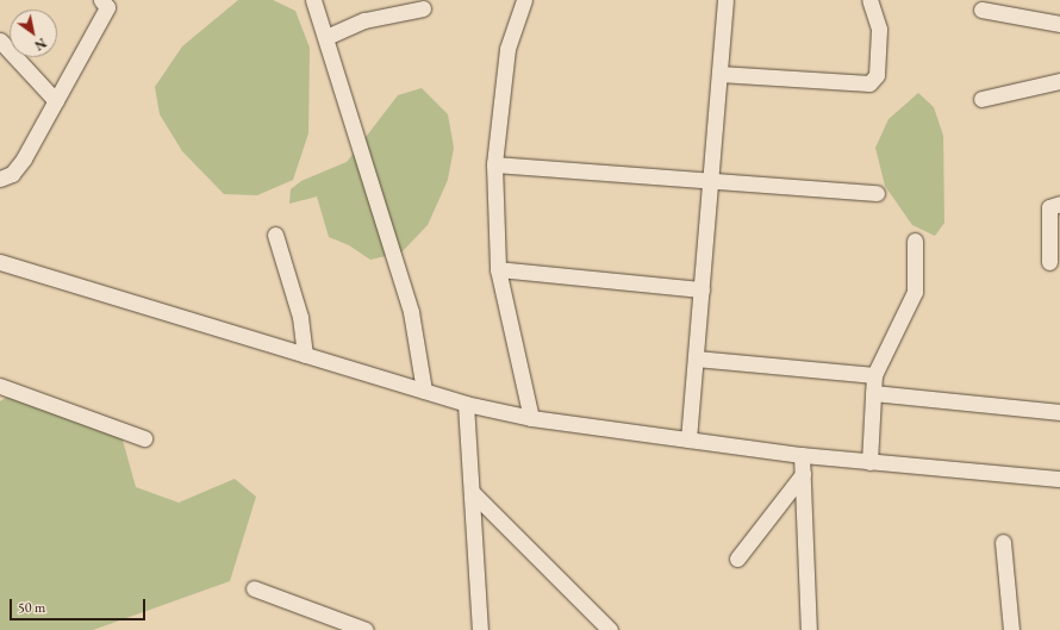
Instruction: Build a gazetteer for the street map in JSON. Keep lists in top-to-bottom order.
{
  "scale_bar": "50 m",
  "north": "bottom right"
}
